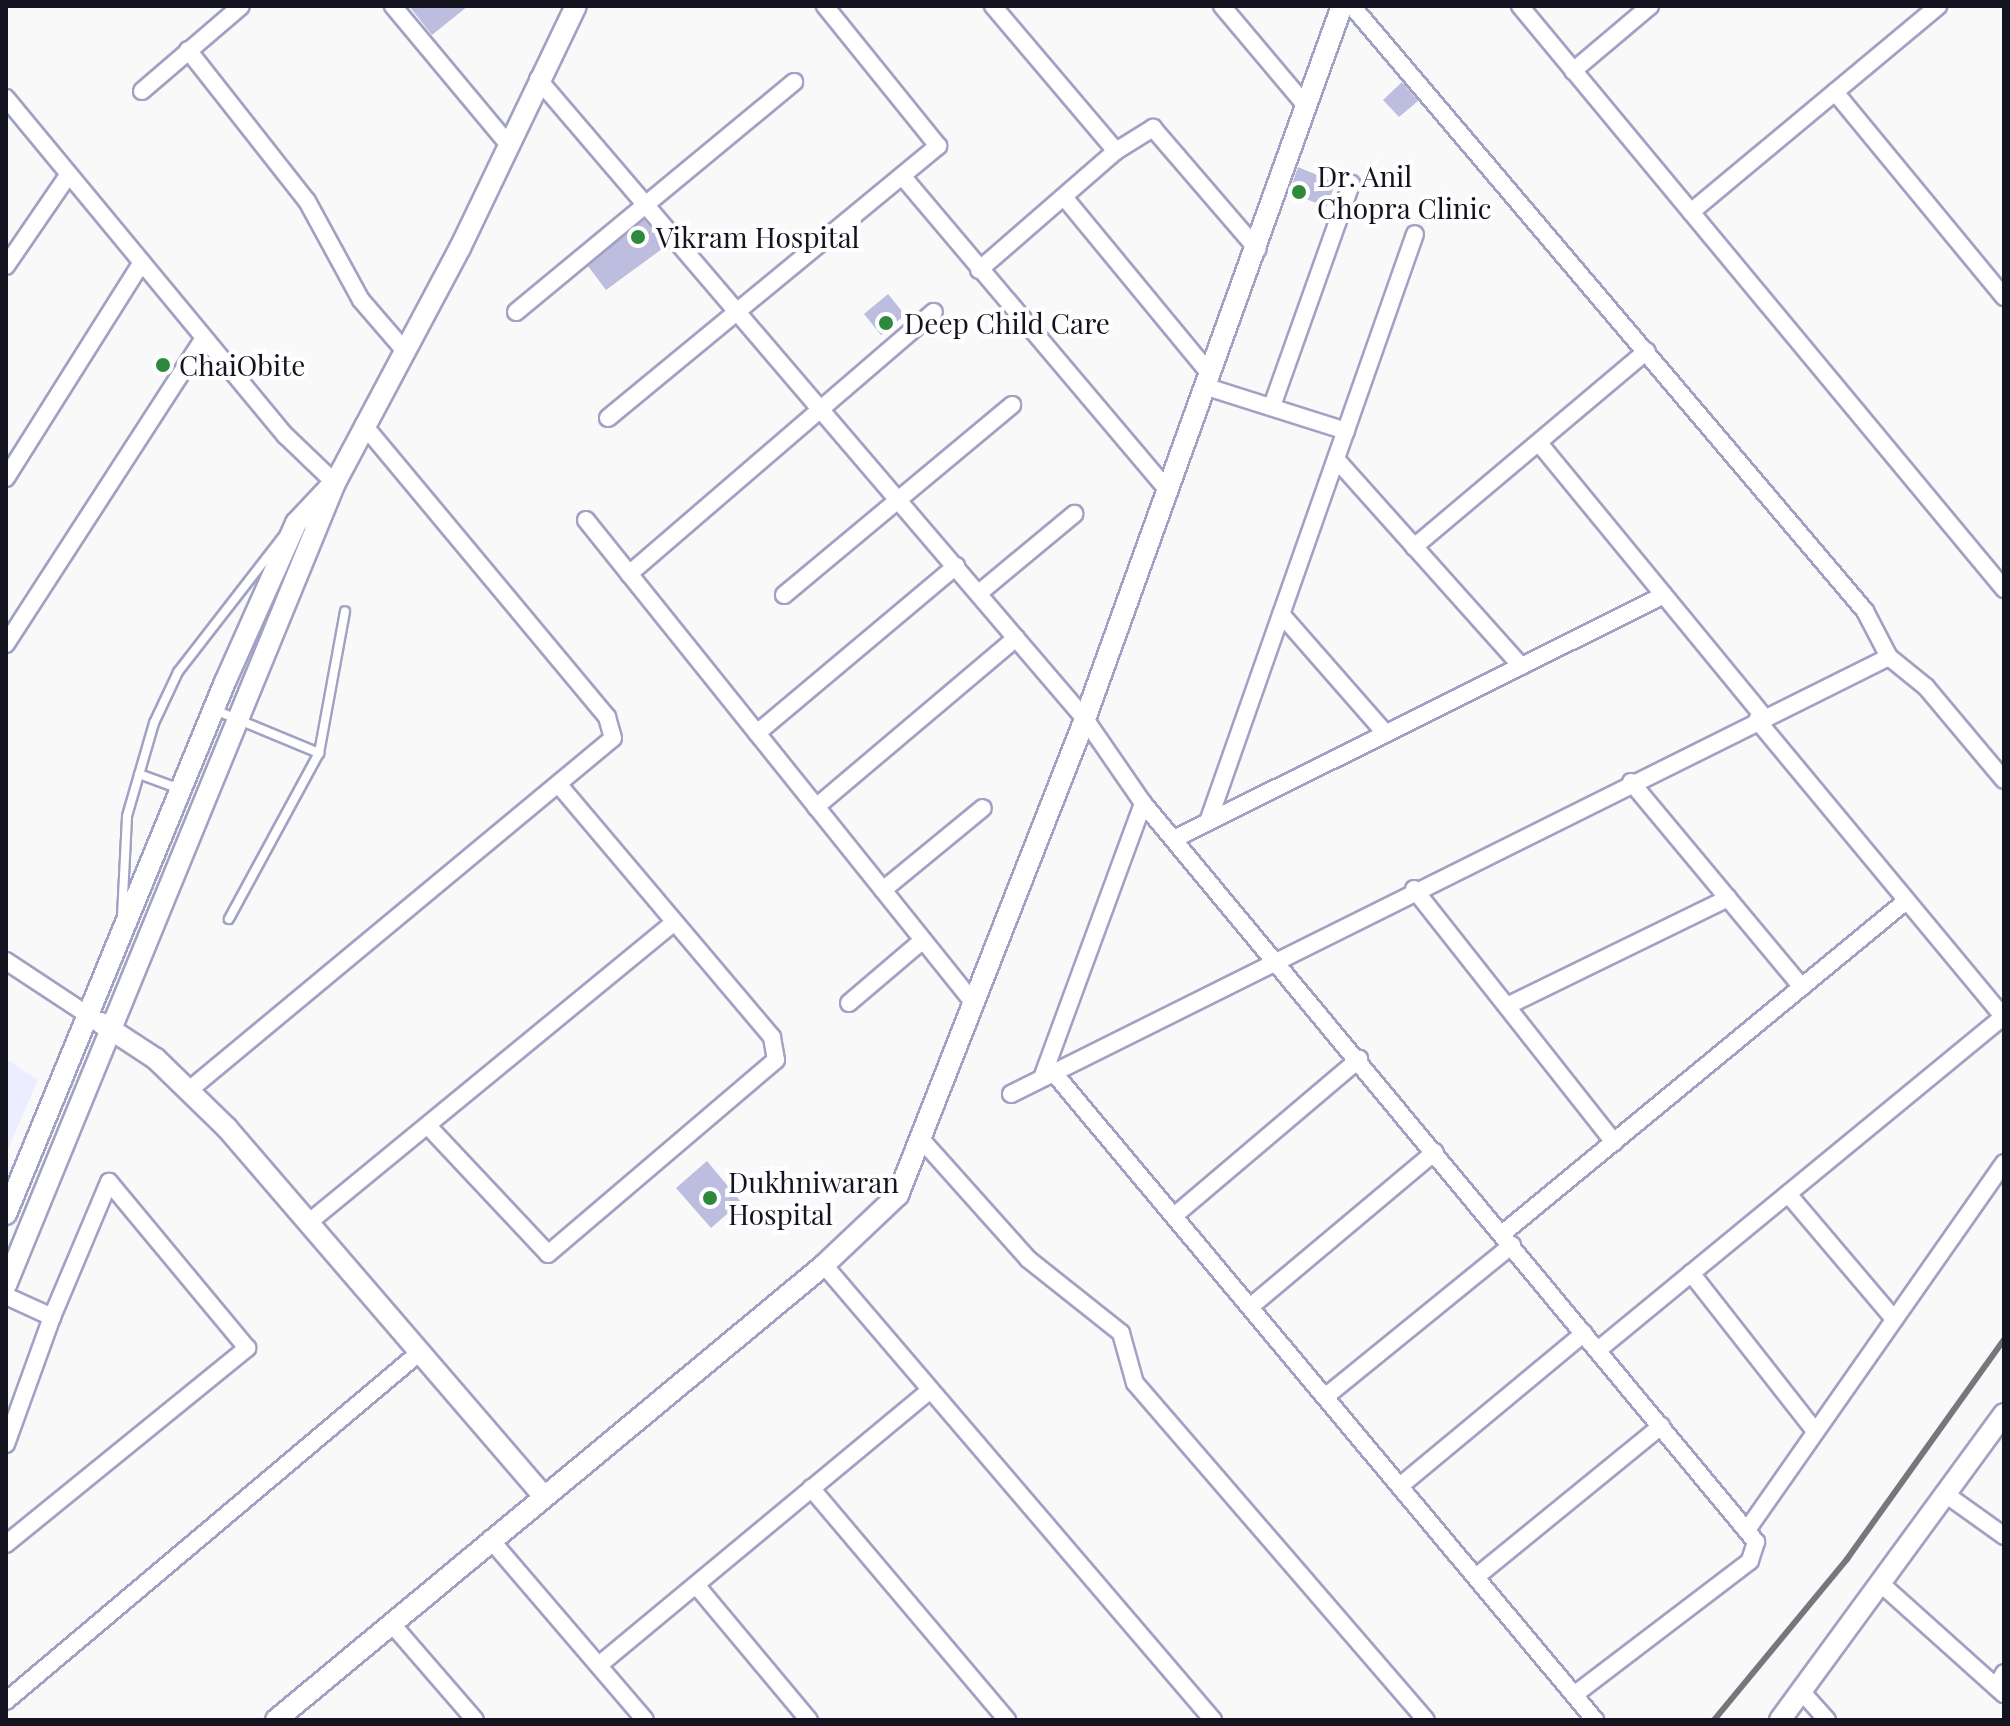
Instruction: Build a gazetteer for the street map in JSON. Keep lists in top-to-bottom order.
{
  "places": [
    "Dr. Anil Chopra Clinic",
    "Vikram Hospital",
    "Deep Child Care",
    "ChaiObite",
    "Dukhniwaran Hospital"
  ]
}
